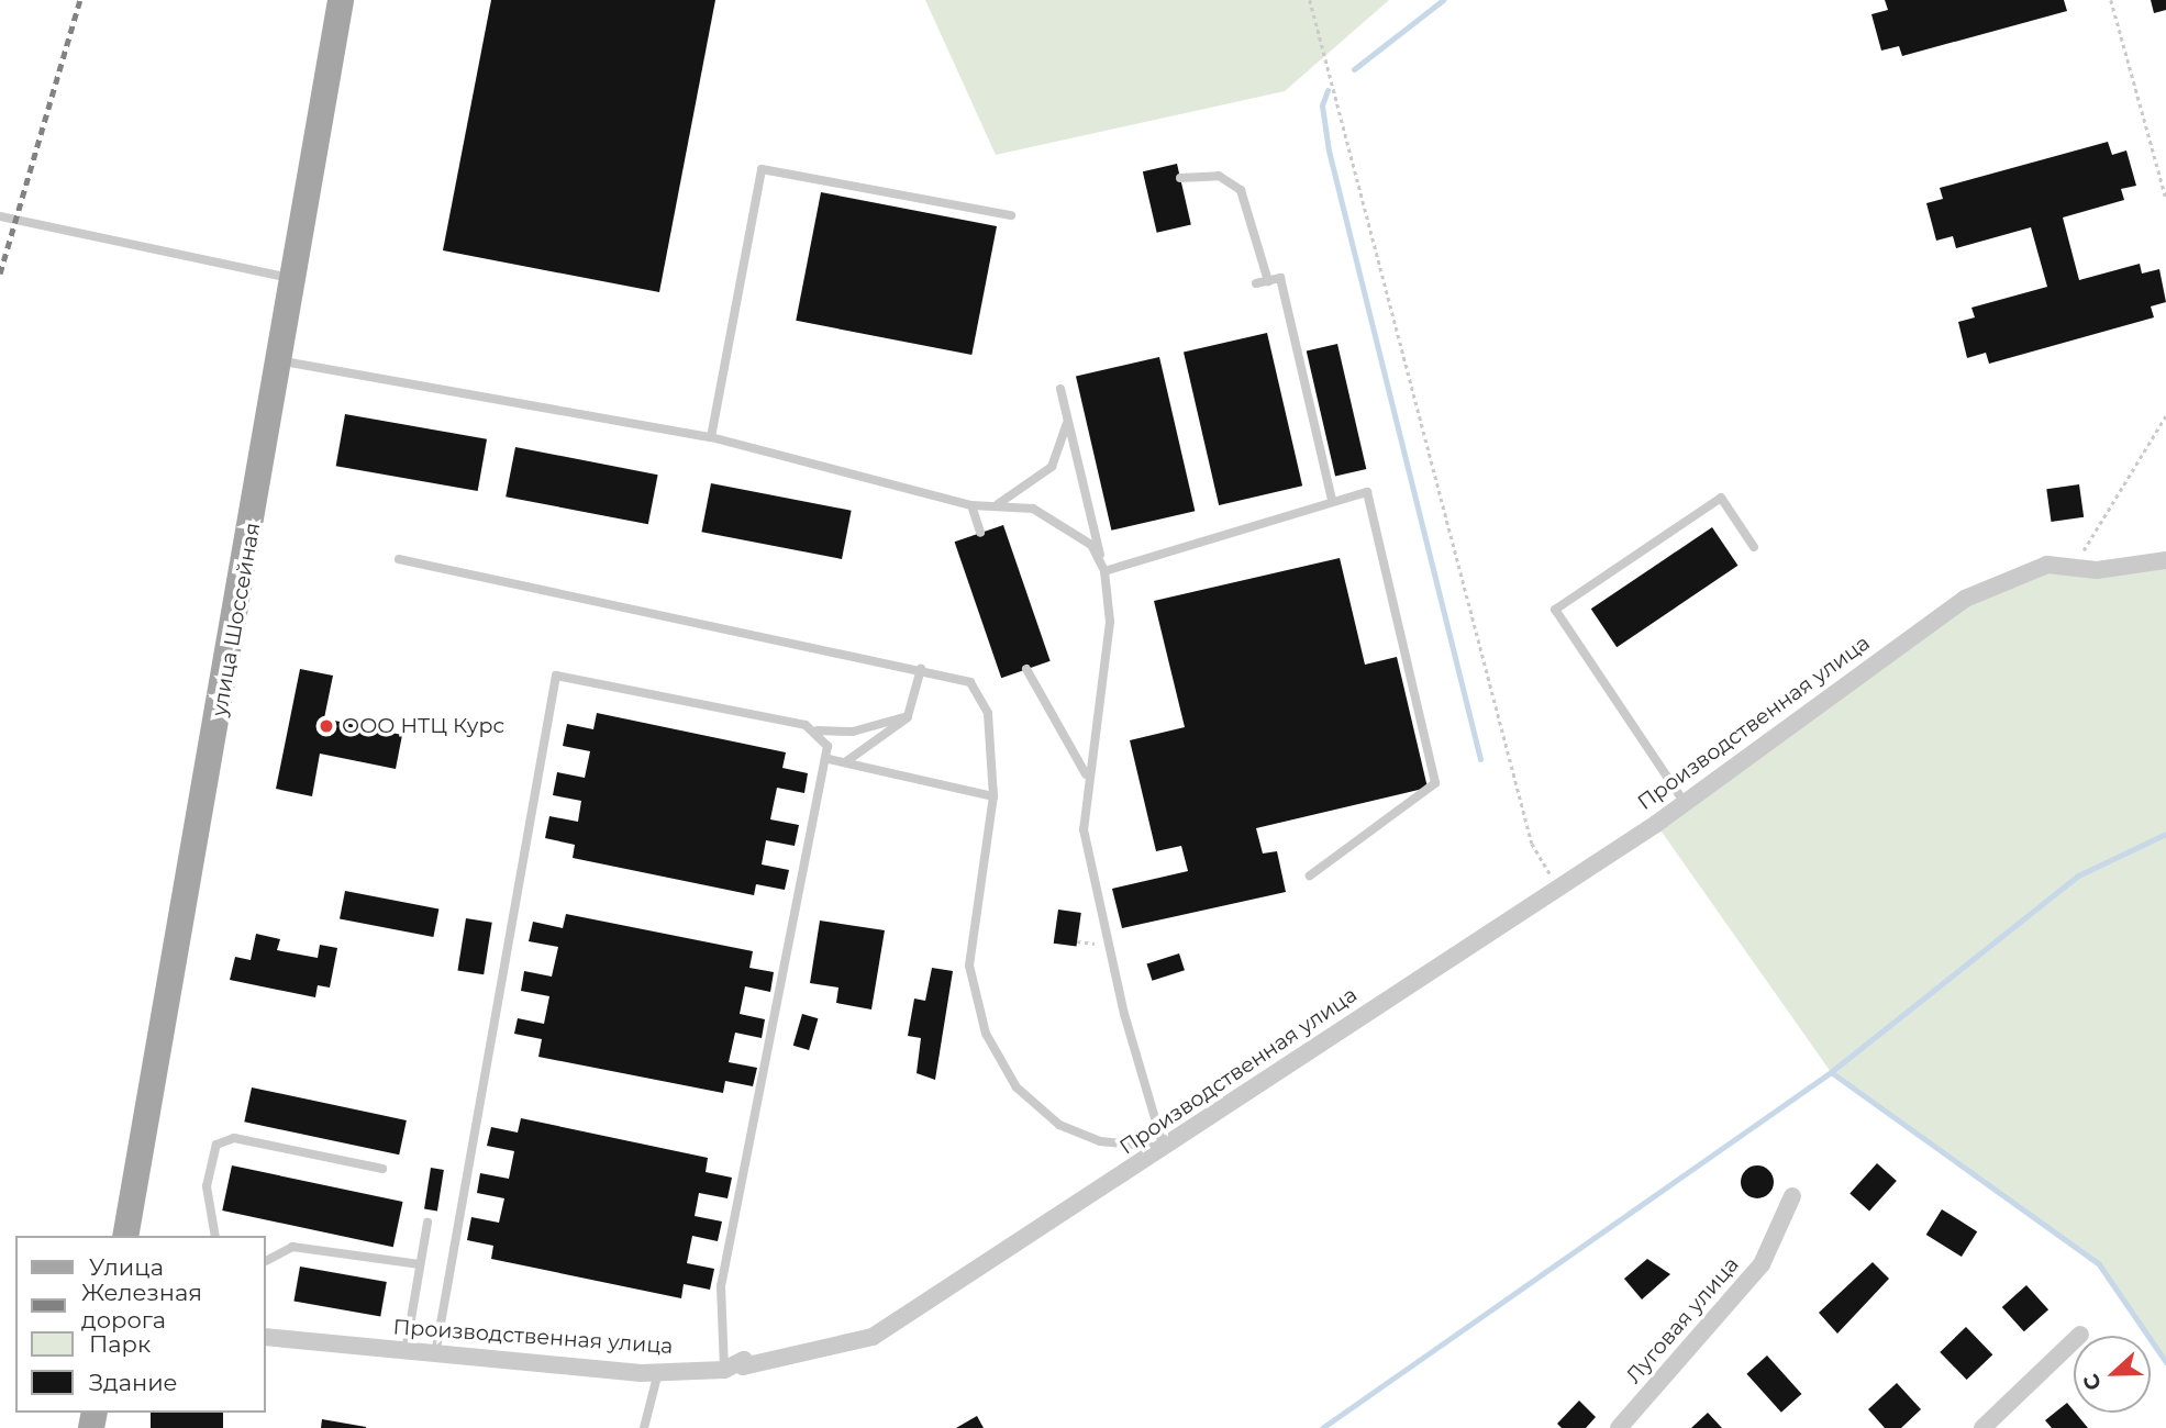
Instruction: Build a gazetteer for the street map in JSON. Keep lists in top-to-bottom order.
{
  "streets": {
    "main road": ["улица Шоссейная"],
    "street": ["Производственная улица", "Луговая улица"]
  },
  "places": ["ООО НТЦ Курс"],
  "legend": [
    "Улица",
    "Железная дорога",
    "Парк",
    "Здание"
  ],
  "north": "left"
}
